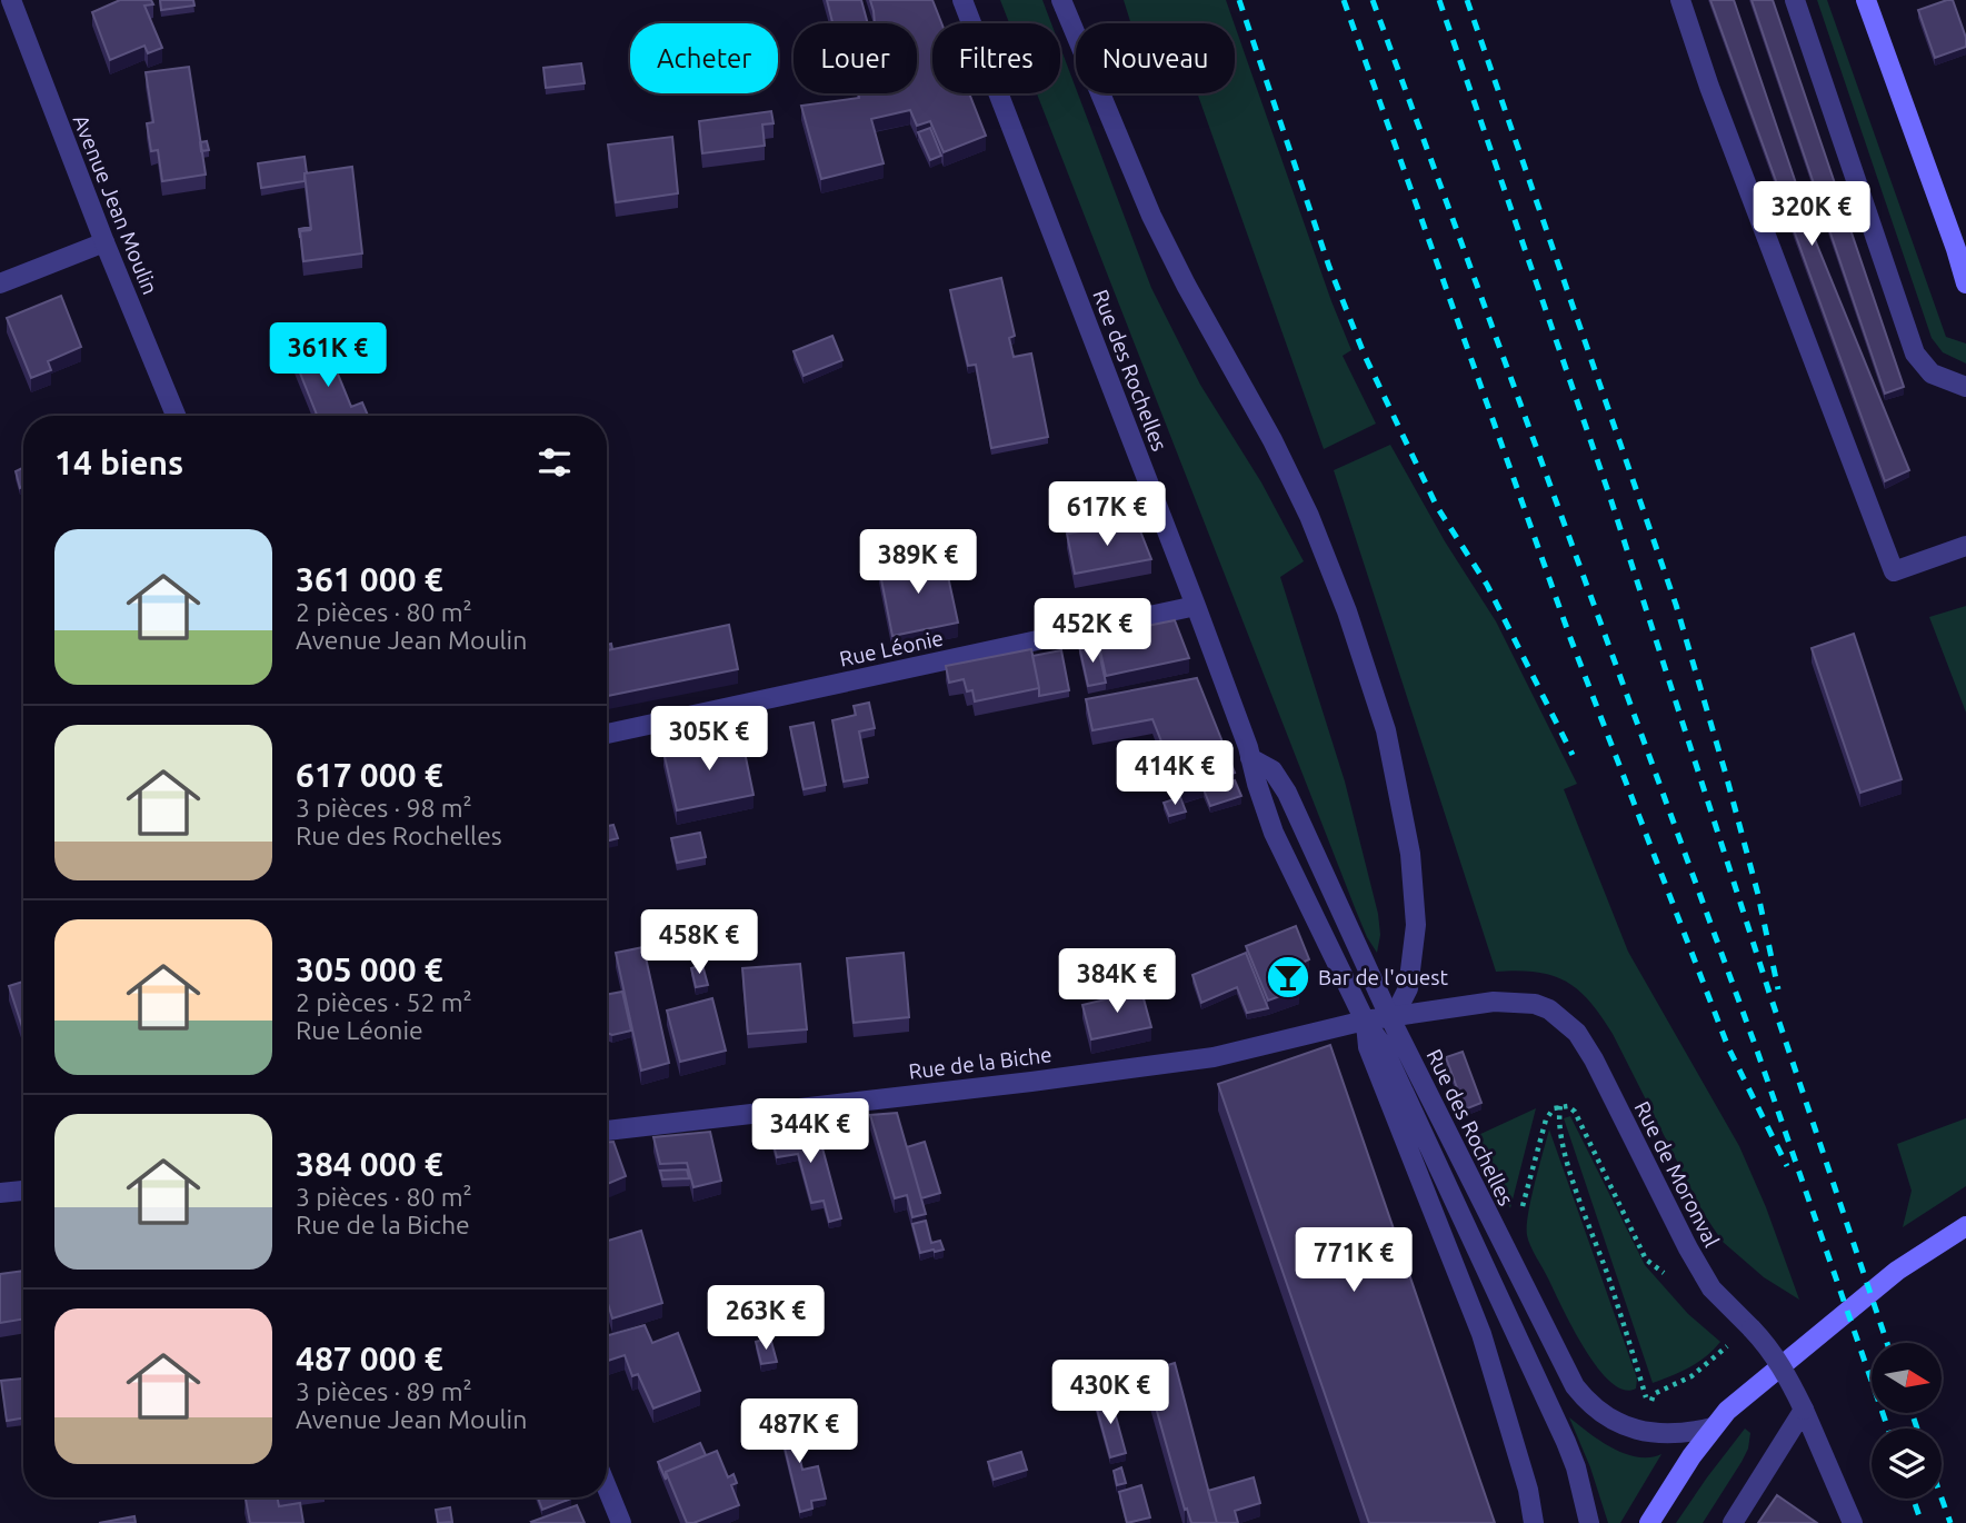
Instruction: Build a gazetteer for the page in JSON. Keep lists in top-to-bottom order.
{
  "streets": {
    "street": [
      "Avenue Jean Moulin",
      "Rue des Rochelles",
      "Rue Léonie",
      "Rue de la Biche",
      "Rue de Moronval"
    ]
  },
  "crossings": [
    ["Rue des Rochelles", "Rue Léonie"],
    ["Rue des Rochelles", "Rue de la Biche"],
    ["Rue des Rochelles", "Rue de Moronval"],
    ["Rue de la Biche", "Rue de Moronval"]
  ],
  "places": {
    "bar": ["Bar de l'ouest"]
  },
  "north": "right",
  "page": {
    "chip": [
      "Acheter",
      "Louer",
      "Filtres",
      "Nouveau"
    ],
    "price": [
      "320K €",
      "361K €",
      "617K €",
      "389K €",
      "452K €",
      "305K €",
      "414K €",
      "458K €",
      "384K €",
      "344K €",
      "771K €",
      "263K €",
      "430K €",
      "487K €"
    ],
    "heading": "14 biens",
    "list": [
      {
        "name": "361 000 €",
        "note": "2 pièces · 80 m² · Avenue Jean Moulin"
      },
      {
        "name": "617 000 €",
        "note": "3 pièces · 98 m² · Rue des Rochelles"
      },
      {
        "name": "305 000 €",
        "note": "2 pièces · 52 m² · Rue Léonie"
      },
      {
        "name": "384 000 €",
        "note": "3 pièces · 80 m² · Rue de la Biche"
      },
      {
        "name": "487 000 €",
        "note": "3 pièces · 89 m² · Avenue Jean Moulin"
      }
    ]
  }
}
